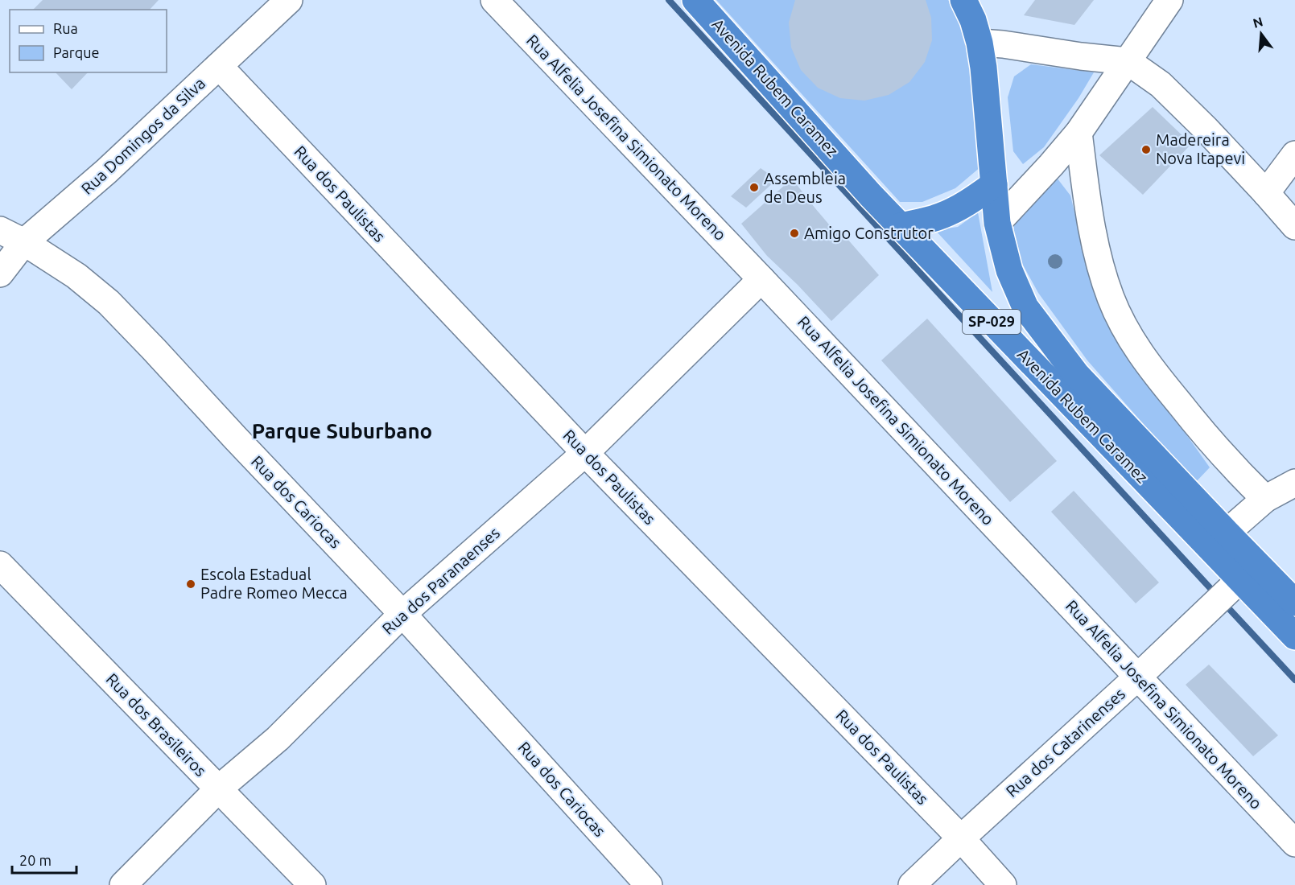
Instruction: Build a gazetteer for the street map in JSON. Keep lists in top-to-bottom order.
{
  "streets": {
    "highway": ["Avenida Rubem Caramez", "SP-029"],
    "street": [
      "Rua Domingos da Silva",
      "Rua Alfelia Josefina Simionato Moreno",
      "Rua dos Paulistas",
      "Rua dos Cariocas",
      "Rua dos Paranaenses",
      "Rua dos Brasileiros",
      "Rua dos Catarinenses"
    ]
  },
  "crossings": [
    ["Avenida Rubem Caramez", "Rua dos Catarinenses"],
    ["Rua Domingos da Silva", "Rua dos Paulistas"],
    ["Rua Domingos da Silva", "Rua dos Cariocas"],
    ["Rua Alfelia Josefina Simionato Moreno", "Rua dos Paranaenses"],
    ["Rua Alfelia Josefina Simionato Moreno", "Rua dos Catarinenses"],
    ["Rua dos Paulistas", "Rua dos Paranaenses"],
    ["Rua dos Paulistas", "Rua dos Catarinenses"],
    ["Rua dos Cariocas", "Rua dos Paranaenses"],
    ["Rua dos Paranaenses", "Rua dos Brasileiros"]
  ],
  "districts": ["Parque Suburbano"],
  "places": [
    "Madereira Nova Itapevi",
    "Assembleia de Deus",
    "Amigo Construtor",
    "Escola Estadual Padre Romeo Mecca"
  ],
  "legend": ["Rua", "Parque"],
  "scale_bar": "20 m",
  "north": "top"
}
